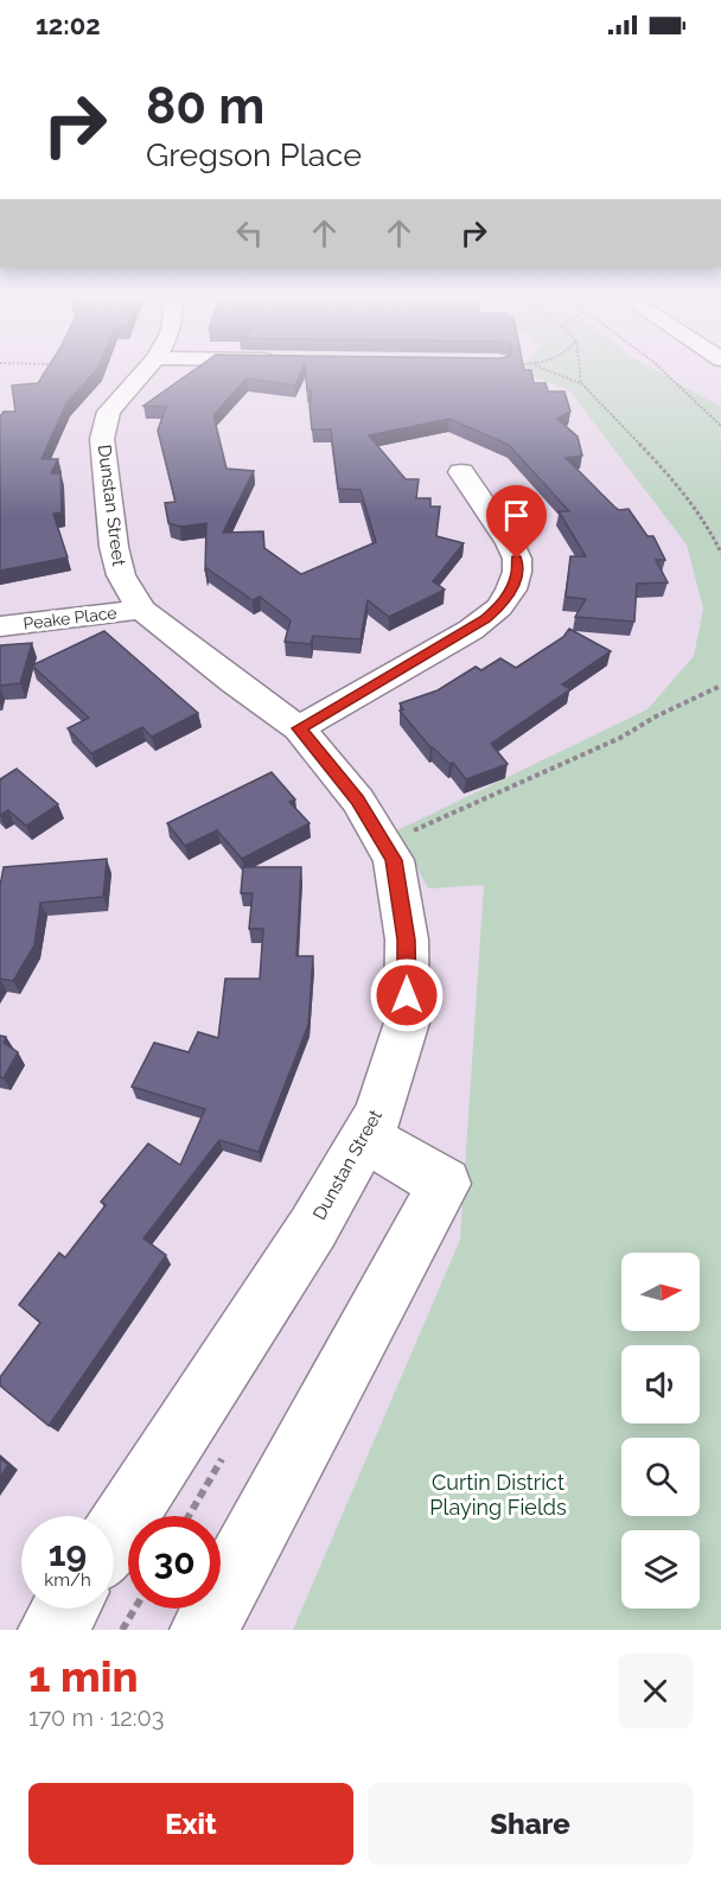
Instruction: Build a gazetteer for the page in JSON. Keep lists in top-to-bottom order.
{
  "streets": {
    "street": ["Dunstan Street", "Peake Place"]
  },
  "crossings": [
    ["Dunstan Street", "Peake Place"]
  ],
  "parks": ["Curtin District Playing Fields"],
  "north": "right",
  "page": {
    "status": "12:02",
    "turn": ["80 m", "Gregson Place"],
    "speed": "19 km/h",
    "limit": "30",
    "heading": ["1 min", "170 m · 12:03"],
    "buttons": ["Exit", "Share"]
  }
}
